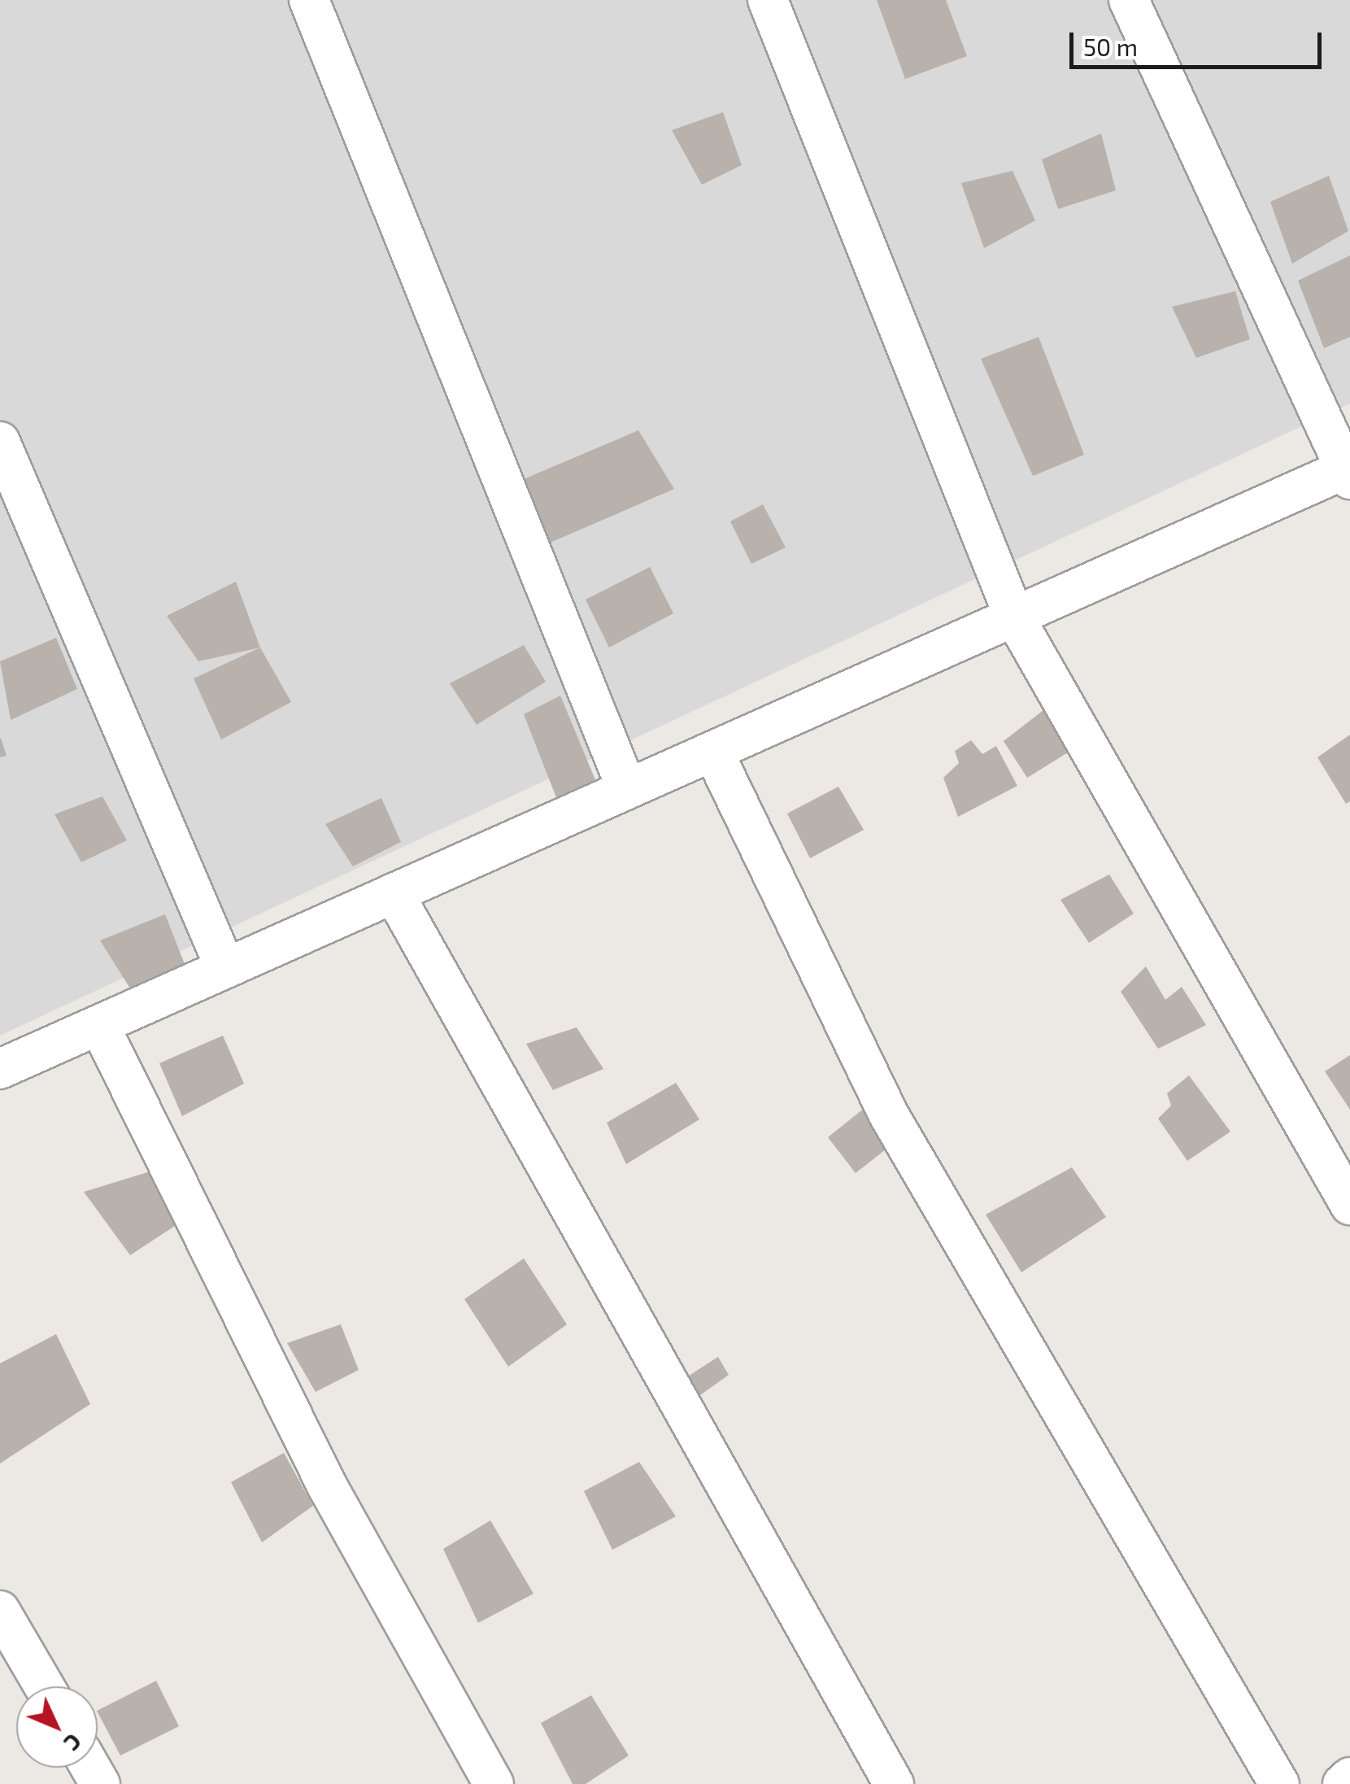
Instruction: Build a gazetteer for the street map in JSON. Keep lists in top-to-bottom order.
{
  "scale_bar": "50 m",
  "north": "bottom right"
}
